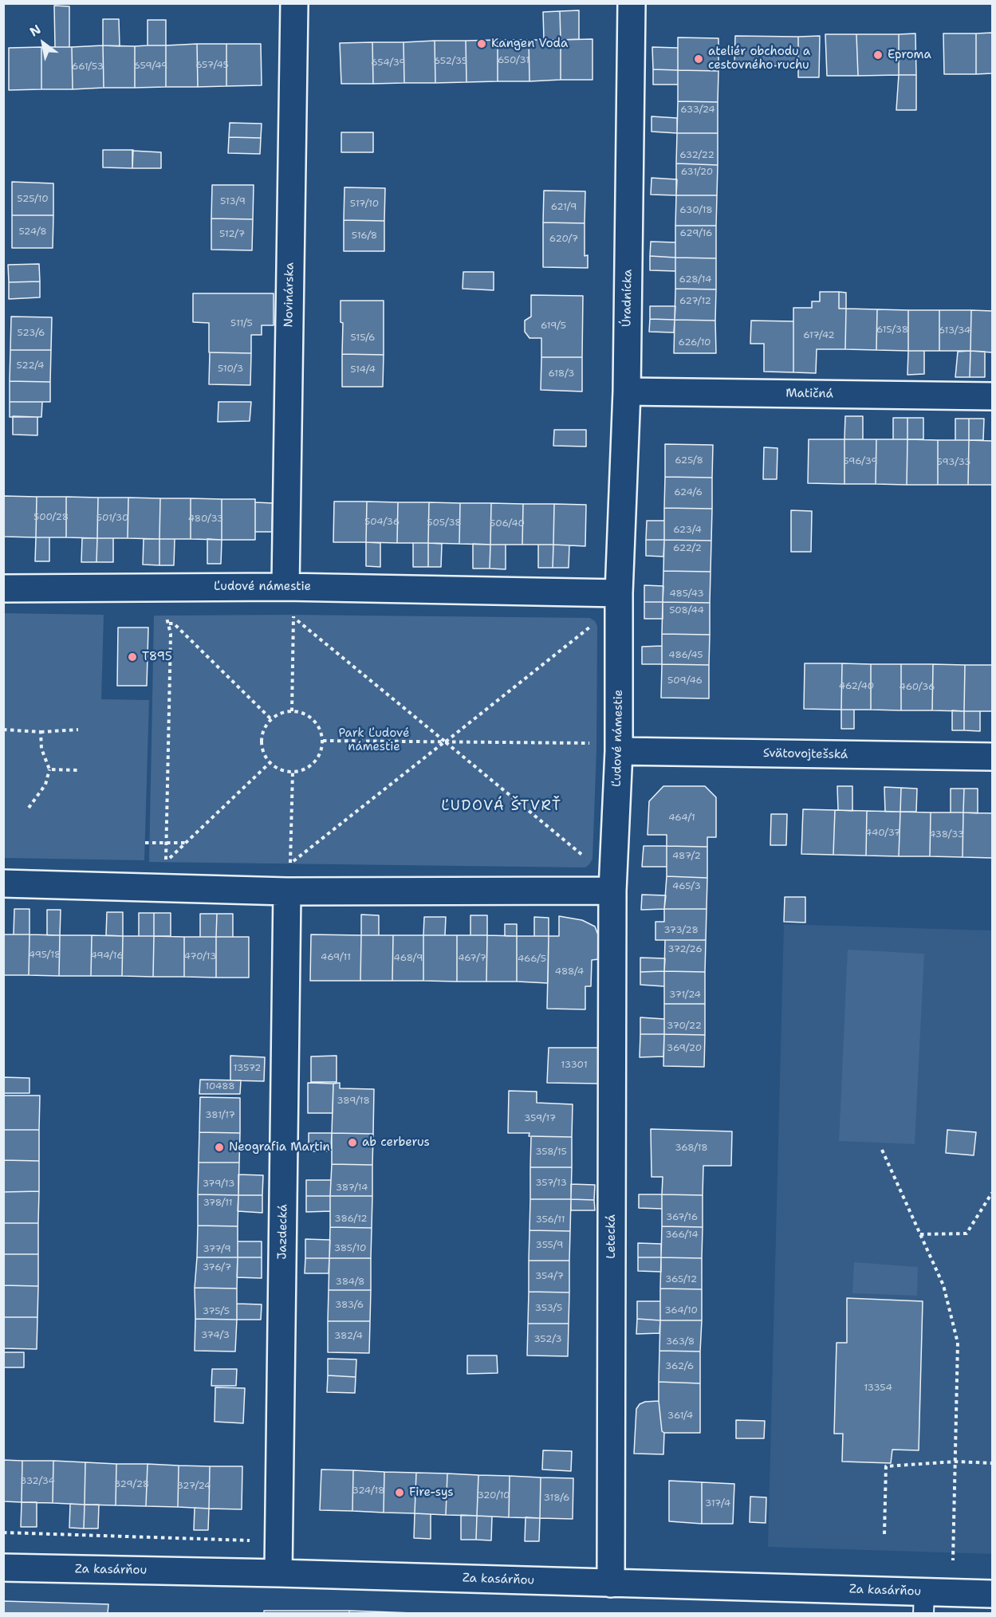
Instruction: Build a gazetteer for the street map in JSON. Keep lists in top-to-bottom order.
{
  "streets": {
    "street": [
      "Novinárska",
      "Úradnícka",
      "Matičná",
      "Ľudové námestie",
      "Svätovojtešská",
      "Jazdecká",
      "Letecká",
      "Za kasárňou"
    ]
  },
  "crossings": [
    ["Novinárska", "Ľudové námestie"],
    ["Úradnícka", "Matičná"],
    ["Úradnícka", "Ľudové námestie"],
    ["Ľudové námestie", "Svätovojtešská"],
    ["Ľudové námestie", "Letecká"],
    ["Jazdecká", "Za kasárňou"],
    ["Letecká", "Za kasárňou"]
  ],
  "districts": ["ĽUDOVÁ ŠTVRŤ"],
  "parks": ["Park Ľudové námestie"],
  "places": [
    "Kangen Voda",
    "Eproma",
    "ateliér obchodu a cestovného ruchu",
    "T895",
    "ab cerberus",
    "Neografia Martin",
    "Fire-sys"
  ],
  "house_numbers": [
    "650/31",
    "652/35",
    "654/39",
    "657/45",
    "659/49",
    "661/53",
    "633/24",
    "632/22",
    "631/20",
    "525/10",
    "513/9",
    "517/10",
    "621/9",
    "630/18",
    "524/8",
    "629/16",
    "512/7",
    "516/8",
    "620/7",
    "628/14",
    "627/12",
    "511/5",
    "619/5",
    "615/38",
    "613/34",
    "523/6",
    "617/42",
    "515/6",
    "626/10",
    "522/4",
    "510/3",
    "514/4",
    "618/3",
    "625/8",
    "596/39",
    "593/33",
    "624/6",
    "500/28",
    "501/30",
    "480/33",
    "504/36",
    "505/38",
    "506/40",
    "623/4",
    "622/2",
    "485/43",
    "508/44",
    "486/45",
    "509/46",
    "462/40",
    "460/36",
    "464/1",
    "440/37",
    "438/33",
    "487/2",
    "465/3",
    "373/28",
    "372/26",
    "495/18",
    "494/16",
    "470/13",
    "469/11",
    "468/9",
    "467/7",
    "466/5",
    "488/4",
    "371/24",
    "370/22",
    "369/20",
    "13301",
    "13572",
    "10488",
    "389/18",
    "381/17",
    "359/17",
    "368/18",
    "358/15",
    "357/13",
    "379/13",
    "387/14",
    "378/11",
    "367/16",
    "386/12",
    "356/11",
    "366/14",
    "355/9",
    "385/10",
    "377/9",
    "376/7",
    "354/7",
    "365/12",
    "384/8",
    "383/6",
    "353/5",
    "364/10",
    "375/5",
    "374/3",
    "382/4",
    "352/3",
    "363/8",
    "362/6",
    "13354",
    "361/4",
    "332/34",
    "329/28",
    "327/24",
    "324/18",
    "320/10",
    "318/6",
    "317/4"
  ],
  "north": "top left"
}
